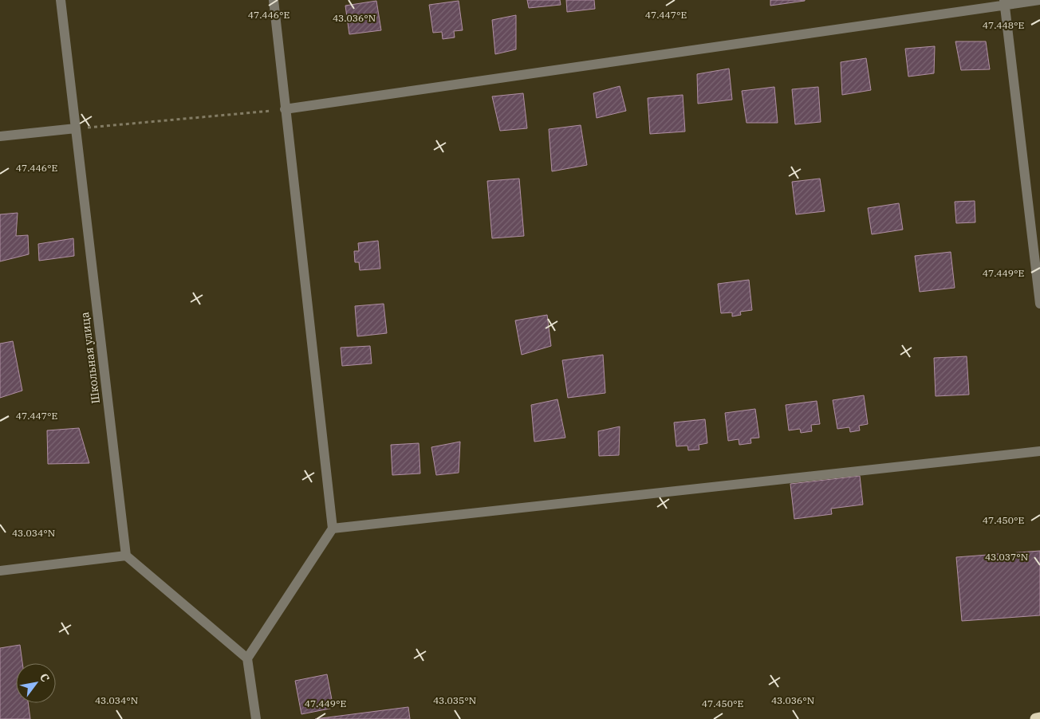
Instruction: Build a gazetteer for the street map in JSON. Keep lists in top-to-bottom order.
{
  "streets": {
    "street": ["Школьная улица"]
  },
  "north": "top right",
  "coordinates": [
    "47.446°E",
    "47.447°E",
    "43.036°N",
    "47.448°E",
    "47.449°E",
    "47.450°E",
    "43.034°N",
    "43.037°N",
    "43.035°N"
  ]
}
